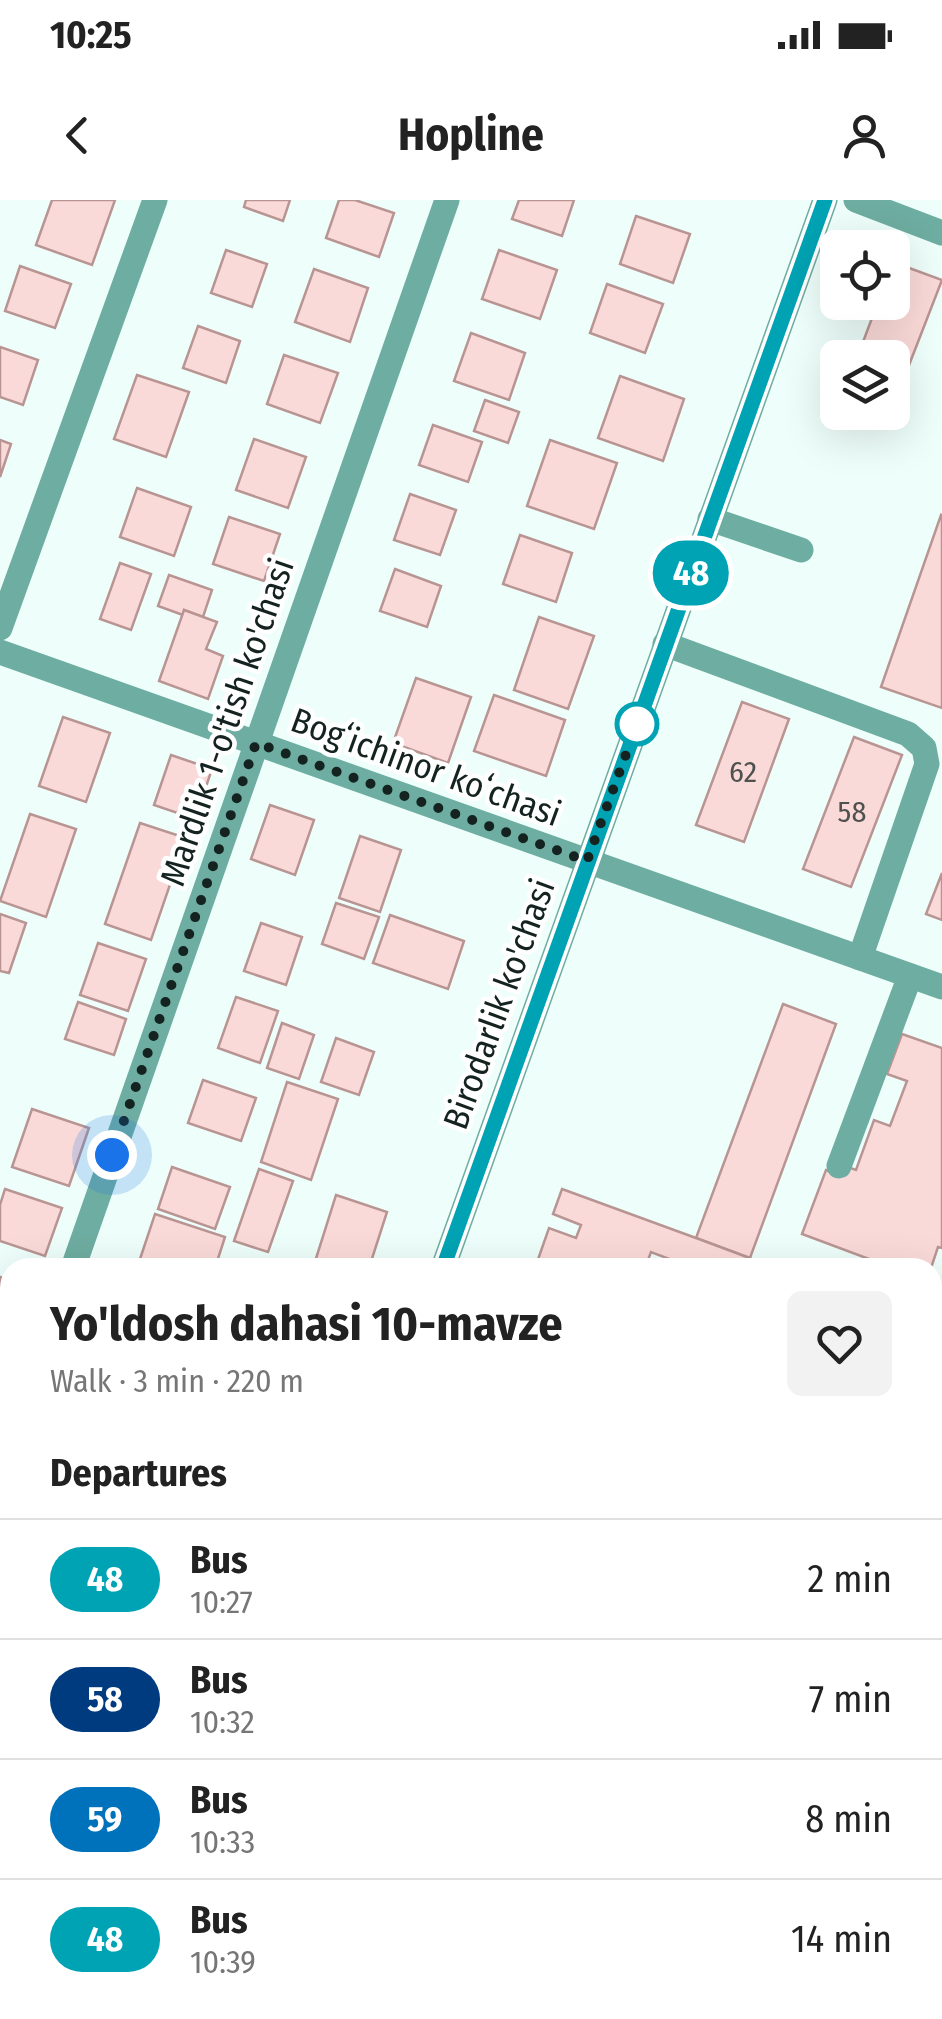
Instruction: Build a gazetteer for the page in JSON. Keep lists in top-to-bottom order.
{
  "streets": {
    "street": ["Mardlik 1-o'tish ko'chasi", "Bogʻichinor koʻchasi", "Birodarlik ko'chasi"]
  },
  "crossings": [
    ["Mardlik 1-o'tish ko'chasi", "Bogʻichinor koʻchasi"],
    ["Bogʻichinor koʻchasi", "Birodarlik ko'chasi"]
  ],
  "lines": ["bus line 48"],
  "house_numbers": ["62", "58"],
  "page": {
    "status": "10:25",
    "header": "Hopline",
    "on_map": "48",
    "heading": [
      ["Yo'ldosh dahasi 10-mavze", "Walk · 3 min · 220 m"],
      "Departures"
    ],
    "list": [
      {
        "mark": "48",
        "name": "Bus",
        "note": "10:27",
        "value": "2 min"
      },
      {
        "mark": "58",
        "name": "Bus",
        "note": "10:32",
        "value": "7 min"
      },
      {
        "mark": "59",
        "name": "Bus",
        "note": "10:33",
        "value": "8 min"
      },
      {
        "mark": "48",
        "name": "Bus",
        "note": "10:39",
        "value": "14 min"
      }
    ]
  }
}
